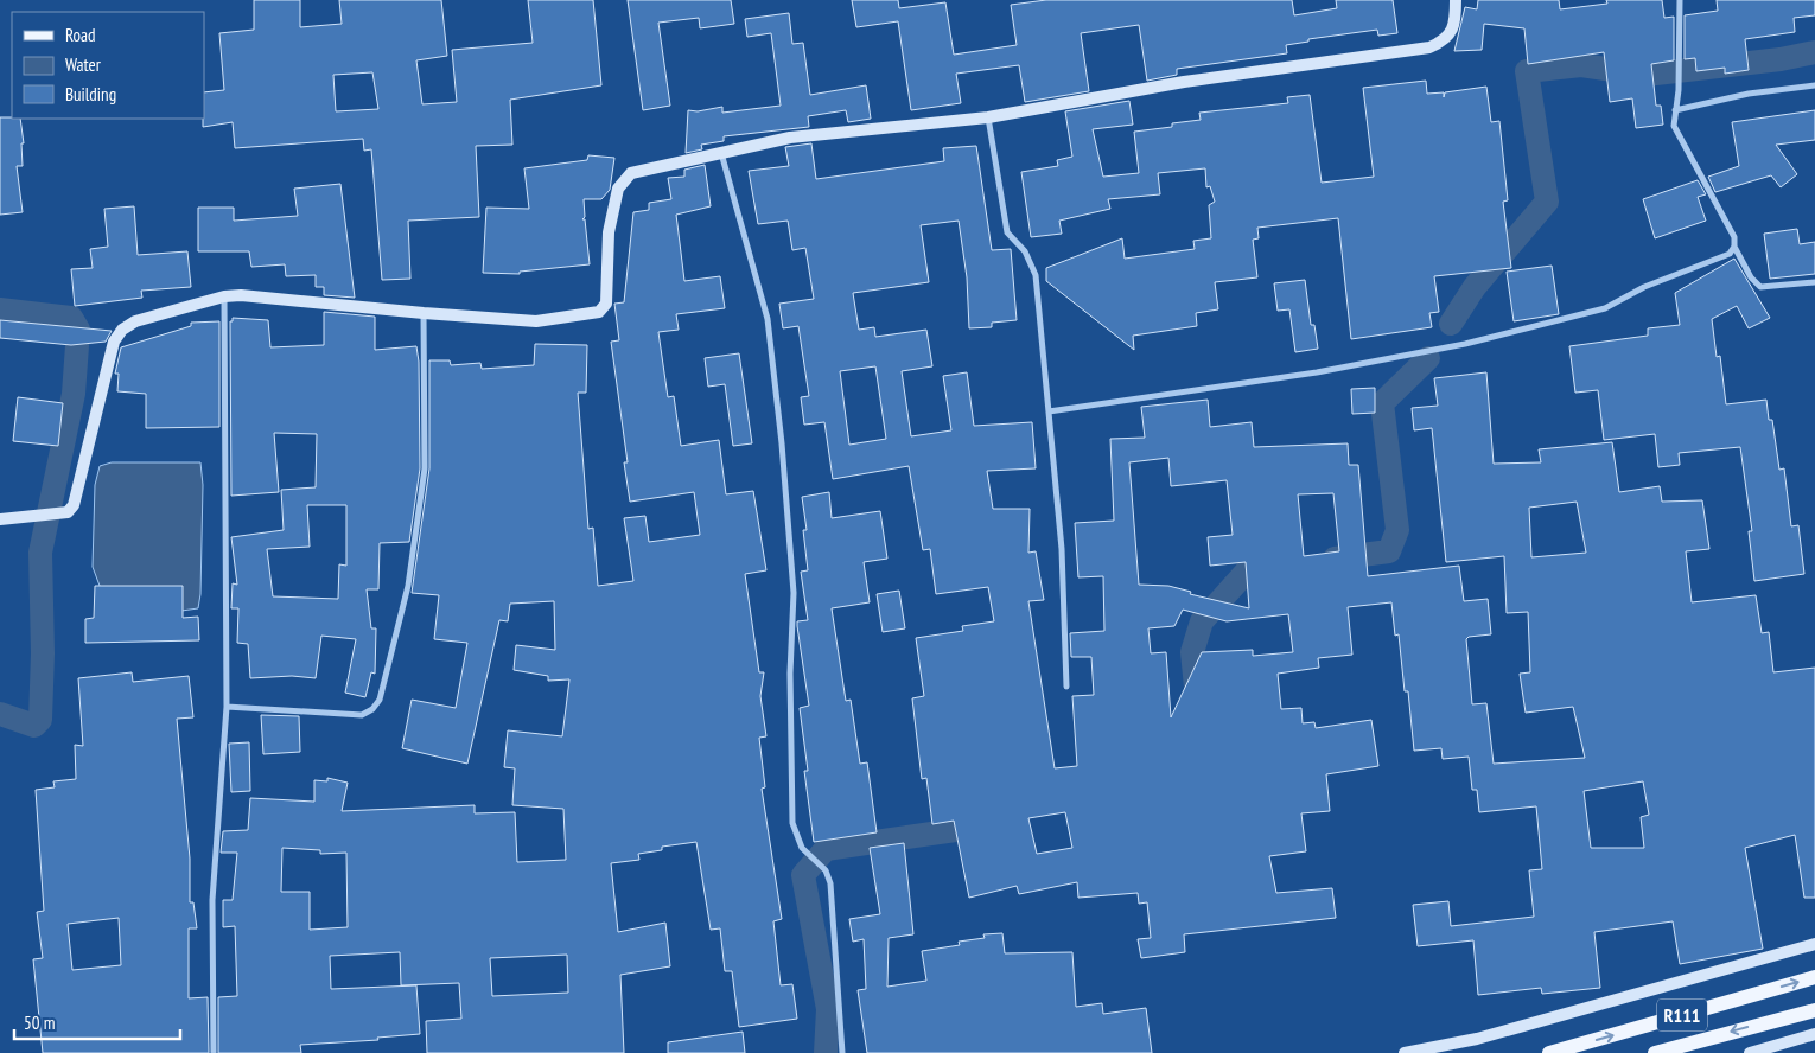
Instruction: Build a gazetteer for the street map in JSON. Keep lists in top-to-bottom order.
{
  "streets": {
    "main road": ["R111"]
  },
  "legend": ["Road", "Water", "Building"],
  "scale_bar": "50 m"
}
